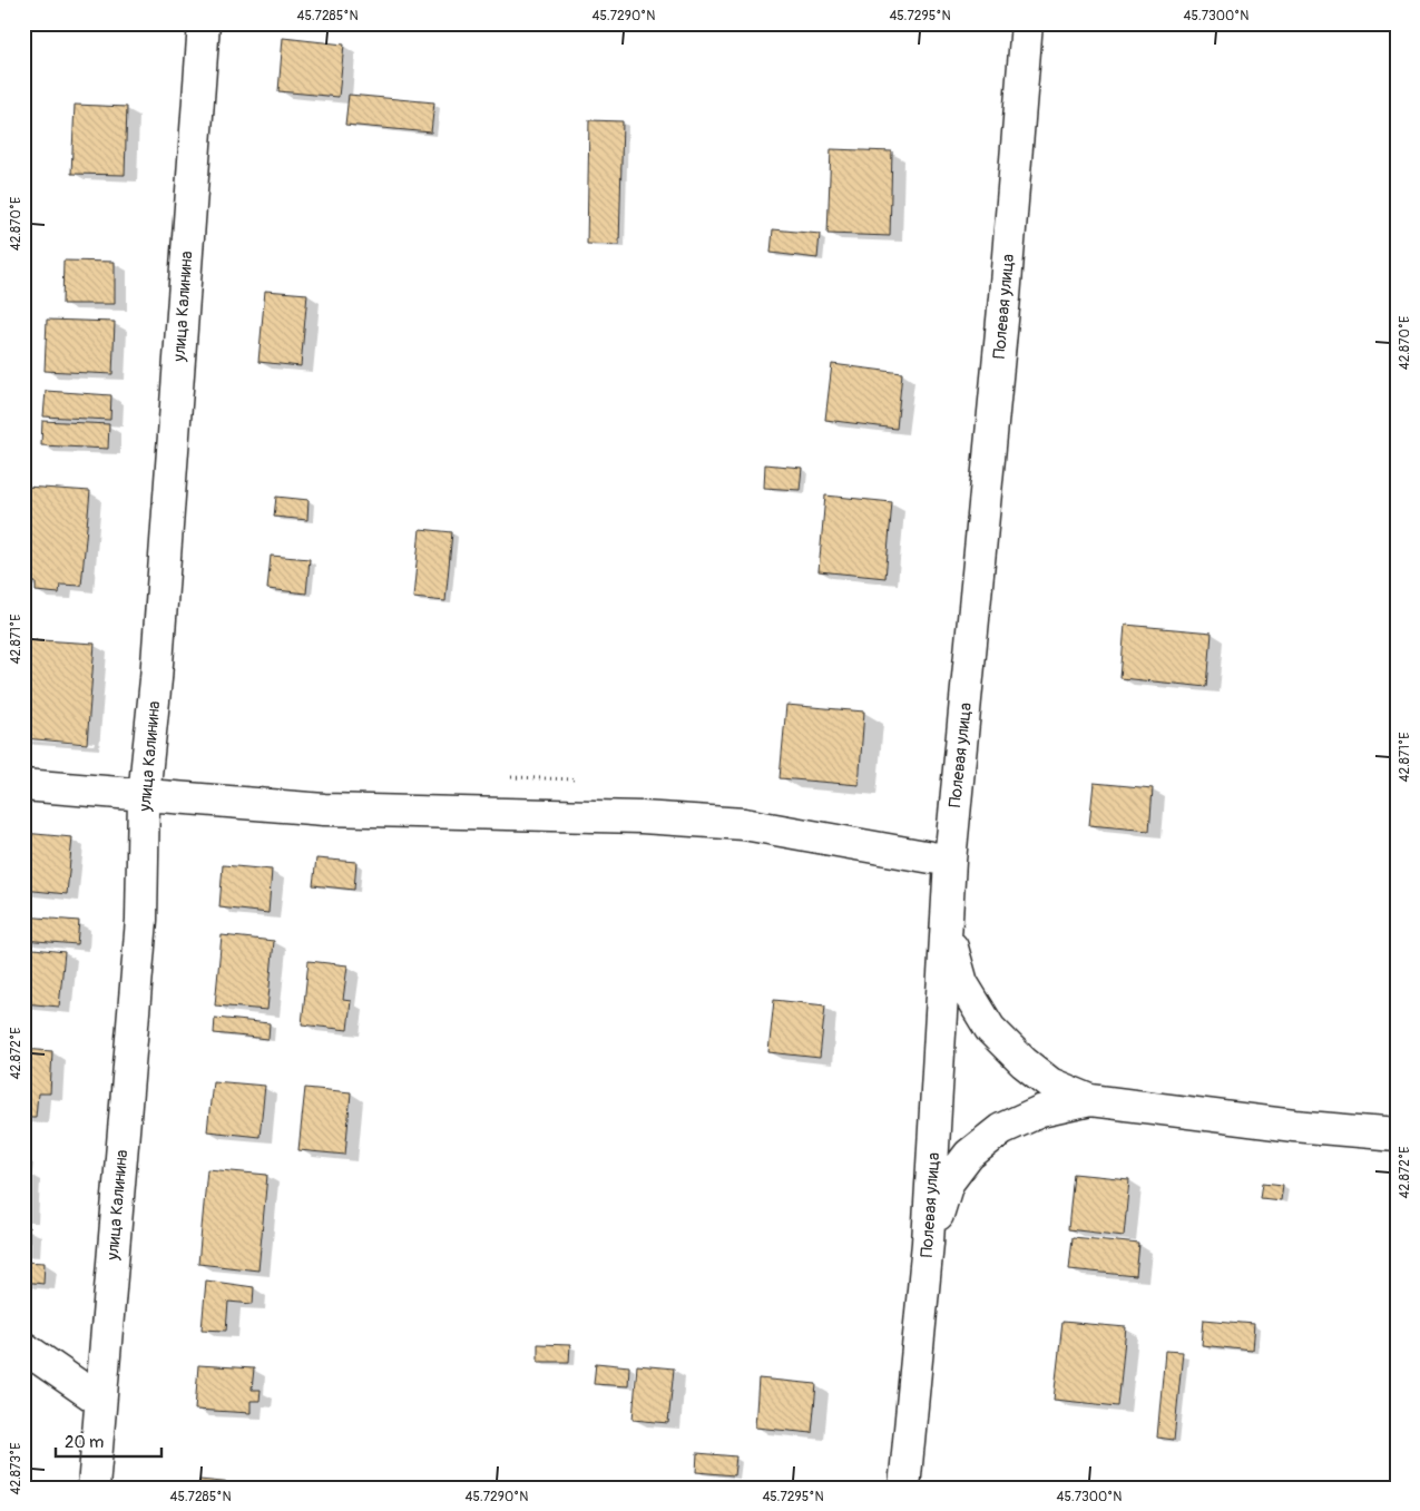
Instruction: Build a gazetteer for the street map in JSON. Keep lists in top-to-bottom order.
{
  "streets": {
    "street": ["улица Калинина", "Полевая улица"]
  },
  "scale_bar": "20 m",
  "coordinates": [
    "45.7285°N",
    "45.7290°N",
    "45.7295°N",
    "45.7300°N",
    "42.870°E",
    "42.871°E",
    "42.872°E",
    "42.873°E"
  ]
}
